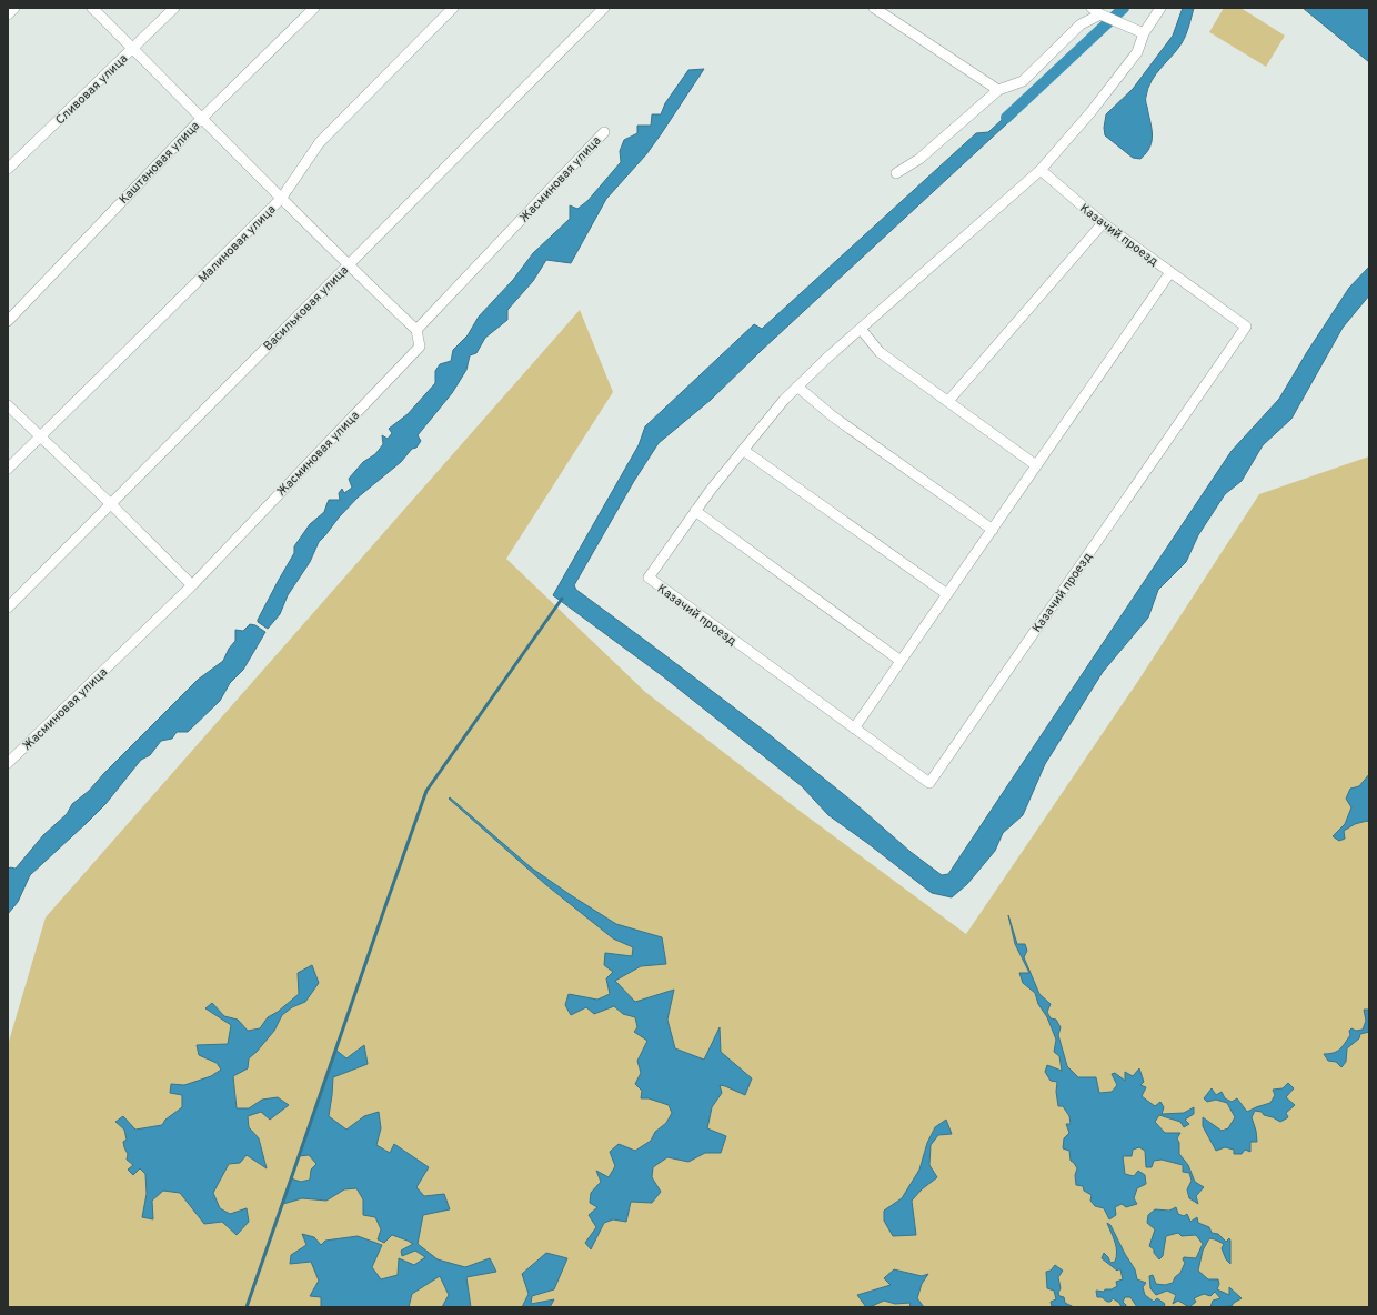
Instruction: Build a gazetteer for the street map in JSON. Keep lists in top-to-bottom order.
{
  "streets": {
    "street": [
      "Сливовая улица",
      "Каштановая улица",
      "Жасминовая улица",
      "Казачий проезд",
      "Малиновая улица",
      "Васильковая улица"
    ]
  }
}
